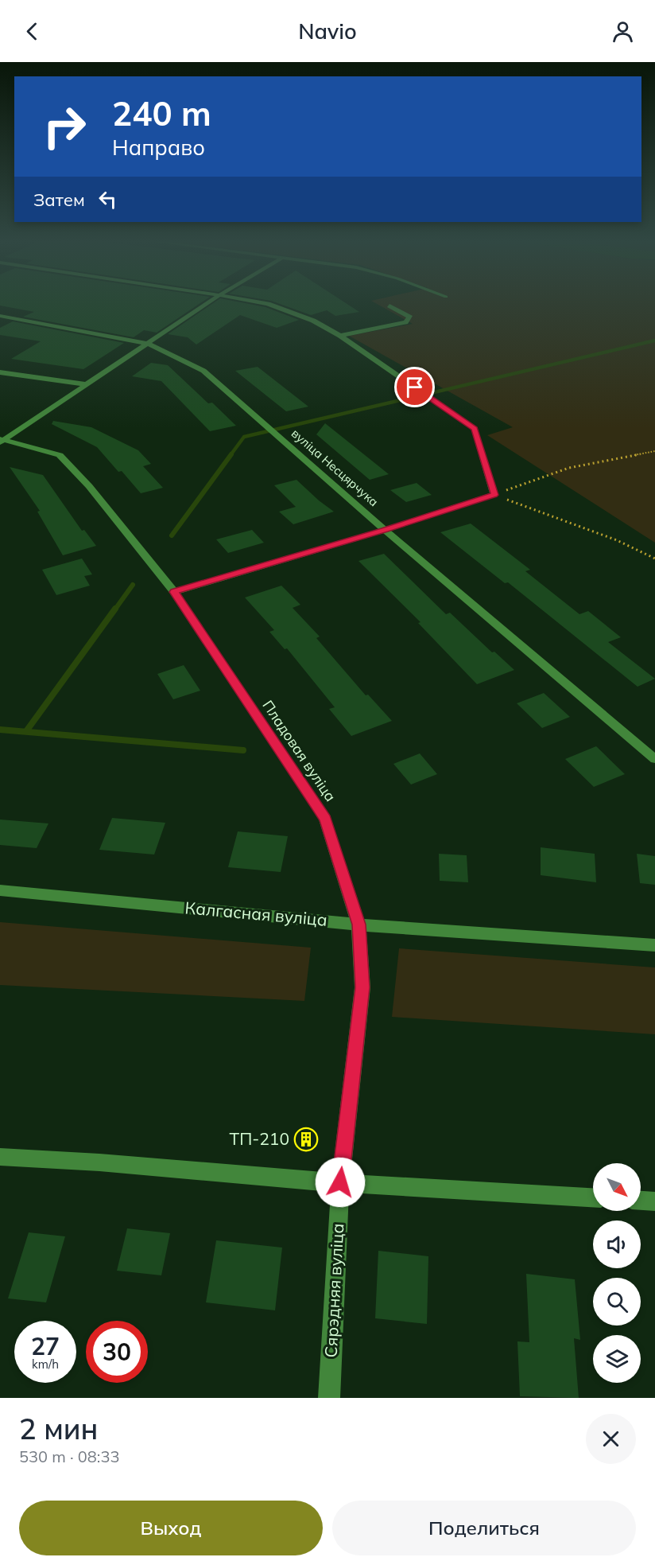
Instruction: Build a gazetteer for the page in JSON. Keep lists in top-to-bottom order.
{
  "streets": {
    "street": [
      "вуліца Несцярчука",
      "Пладовая вуліца",
      "Калгасная вуліца",
      "Сярэдняя вуліца"
    ]
  },
  "crossings": [
    ["Пладовая вуліца", "Калгасная вуліца"],
    ["Пладовая вуліца", "Сярэдняя вуліца"]
  ],
  "places": {
    "building": ["ТП-210"]
  },
  "north": "bottom right",
  "page": {
    "header": "Navio",
    "turn": ["240 m", "Направо"],
    "then": "Затем",
    "speed": "27 km/h",
    "limit": "30",
    "heading": ["2 мин", "530 m · 08:33"],
    "buttons": ["Выход", "Поделиться"]
  }
}
